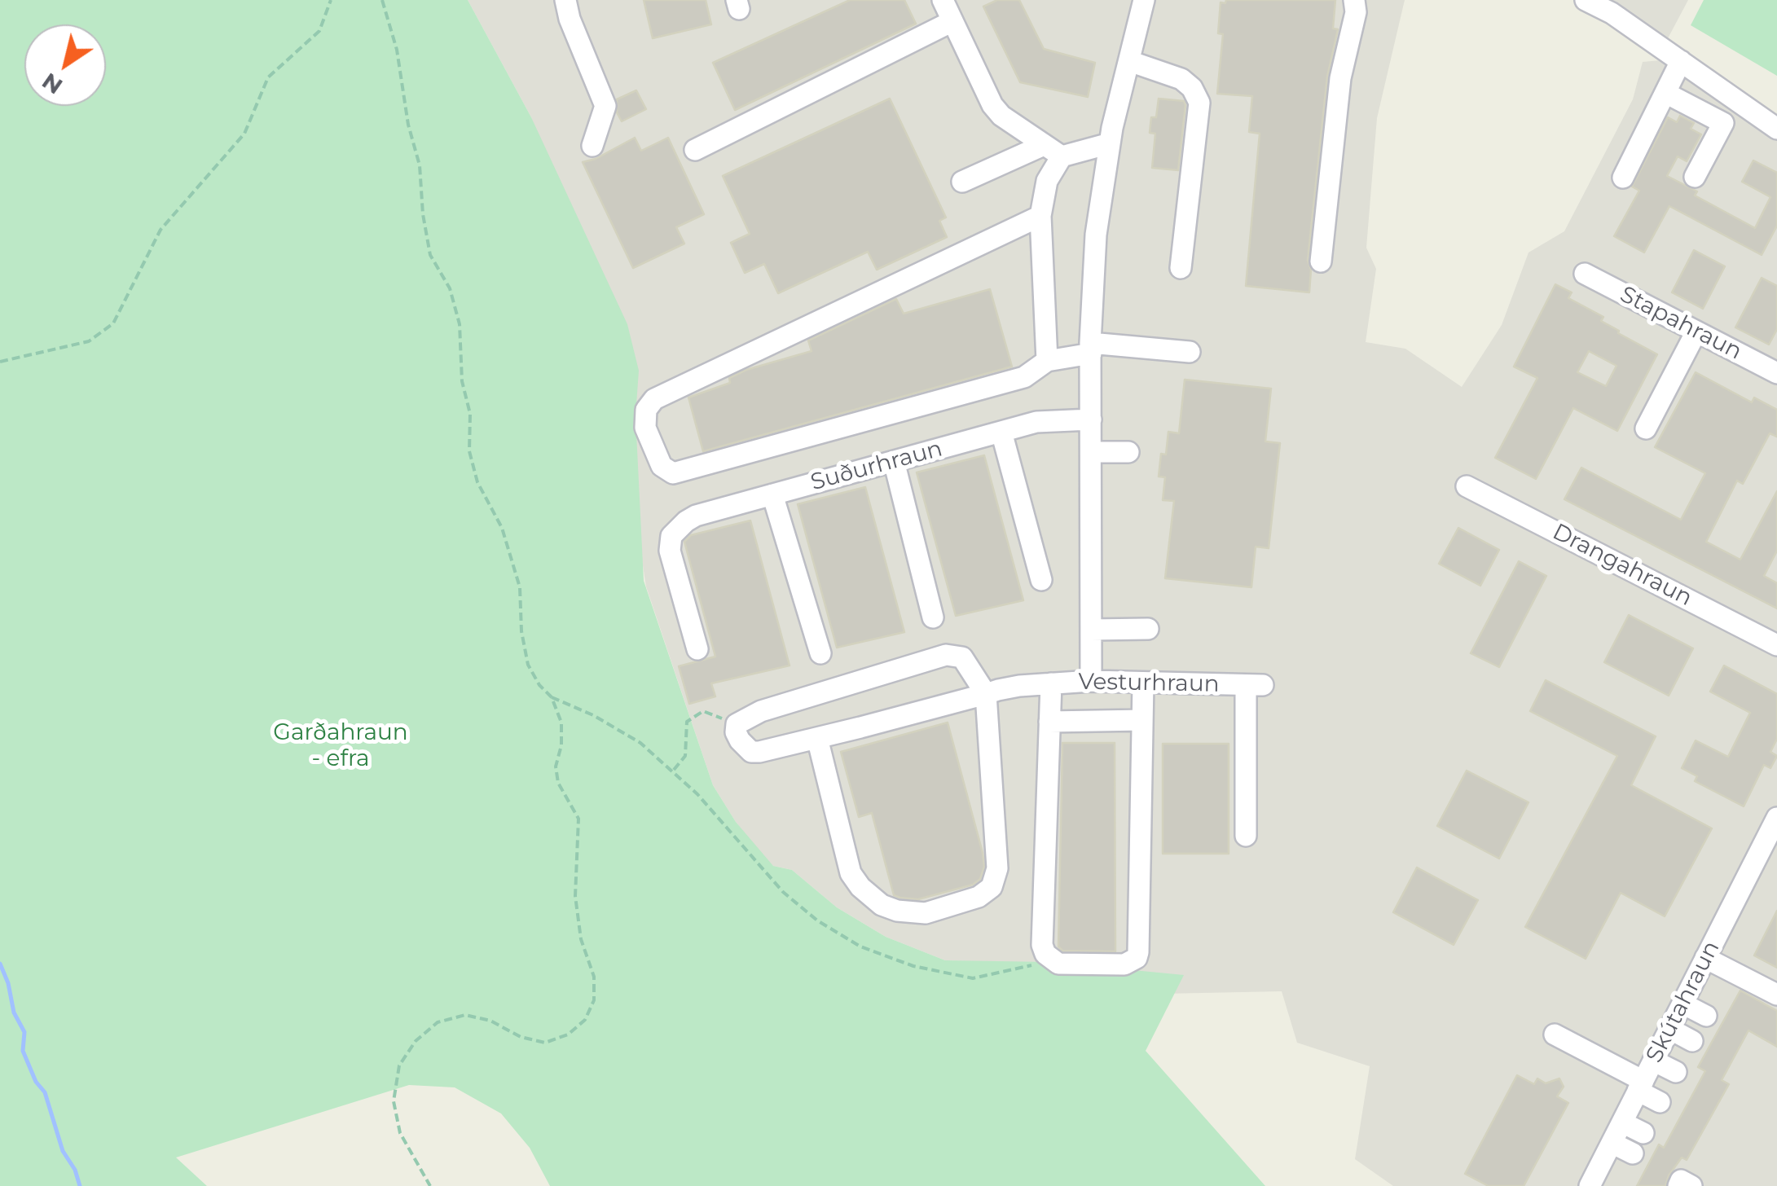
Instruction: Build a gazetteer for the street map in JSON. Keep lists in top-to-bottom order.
{
  "streets": {
    "street": [
      "Stapahraun",
      "Suðurhraun",
      "Drangahraun",
      "Vesturhraun",
      "Skútahraun"
    ]
  },
  "parks": ["Garðahraun - efra"],
  "north": "bottom left"
}
